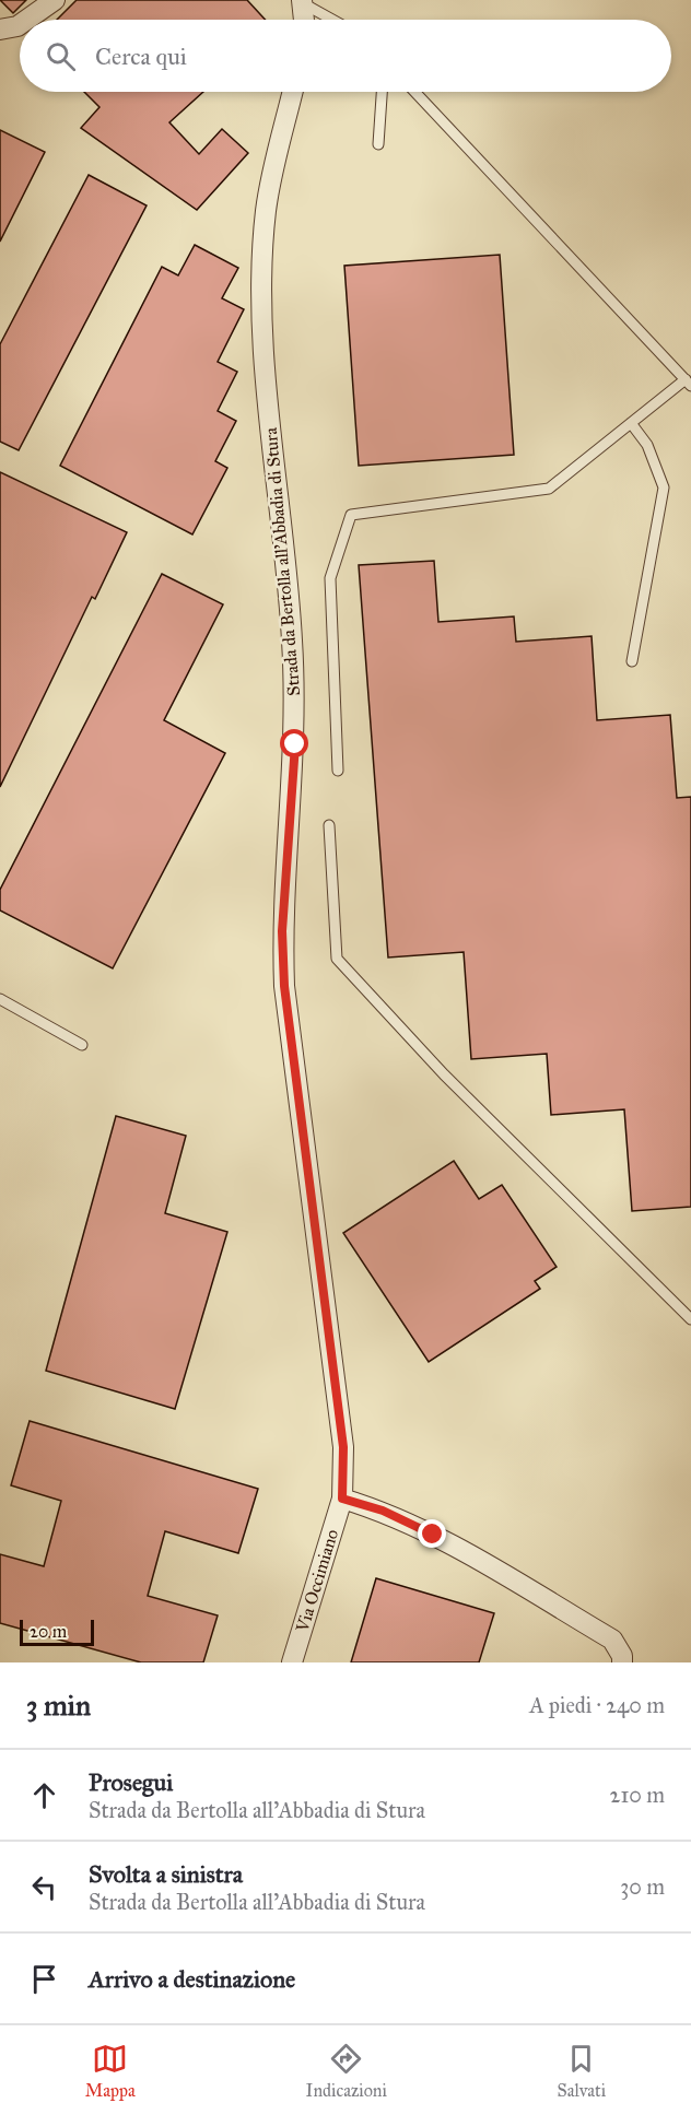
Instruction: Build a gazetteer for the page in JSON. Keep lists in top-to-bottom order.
{
  "streets": {
    "street": ["Strada da Bertolla all'Abbadia di Stura", "Via Occimiano"]
  },
  "crossings": [
    ["Strada da Bertolla all'Abbadia di Stura", "Via Occimiano"]
  ],
  "scale_bar": "20 m",
  "page": {
    "search": "Cerca qui",
    "scale": "20 m",
    "heading": ["3 min", "A piedi · 240 m"],
    "list": [
      ["Prosegui", "Strada da Bertolla all'Abbadia di Stura", "210 m"],
      ["Svolta a sinistra", "Strada da Bertolla all'Abbadia di Stura", "30 m"],
      "Arrivo a destinazione"
    ],
    "nav": ["Mappa", "Indicazioni", "Salvati"]
  }
}
